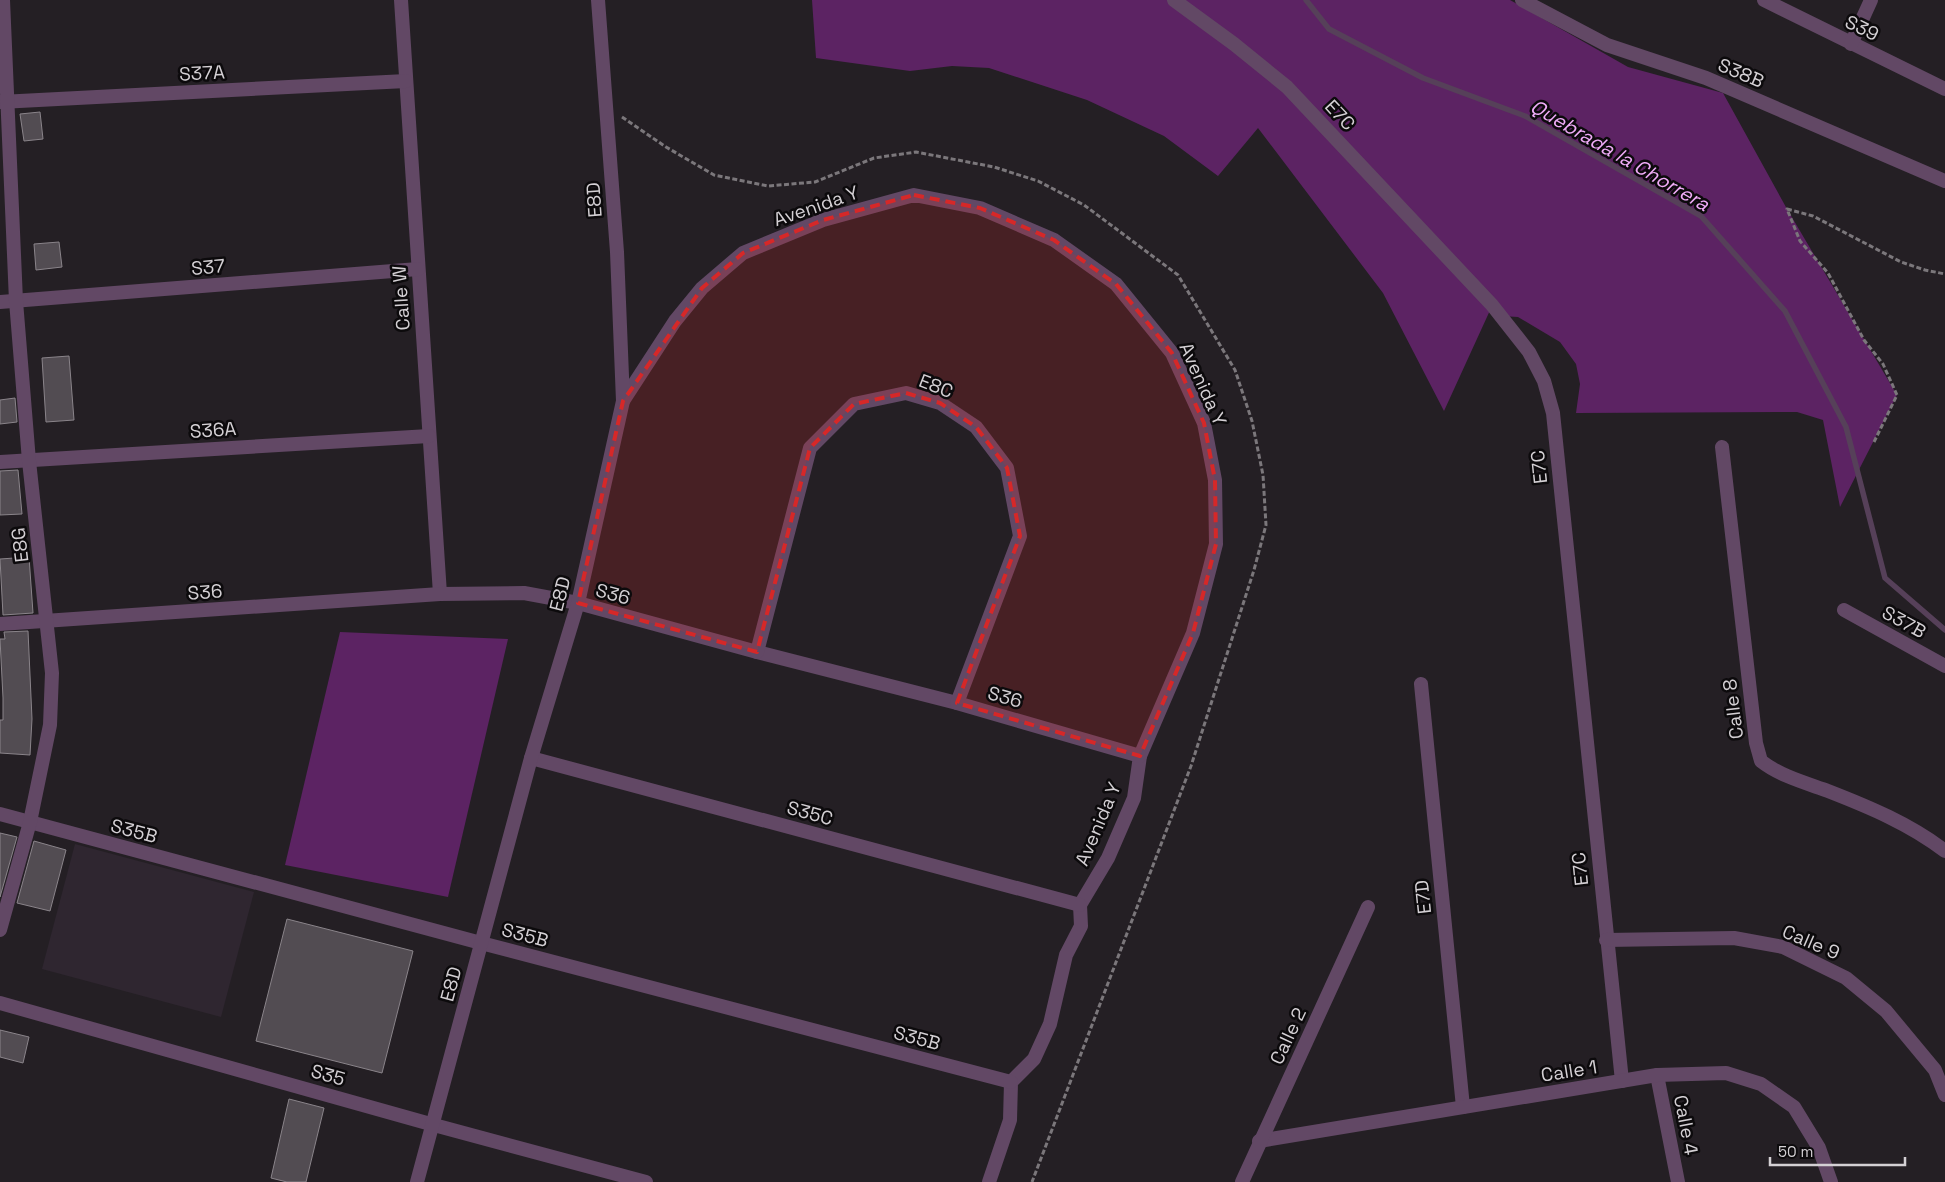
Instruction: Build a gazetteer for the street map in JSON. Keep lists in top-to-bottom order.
{
  "streets": {
    "street": [
      "S39",
      "S37A",
      "S38B",
      "E7C",
      "E8D",
      "Avenida Y",
      "S37",
      "Calle W",
      "E8C",
      "S36A",
      "E8G",
      "S36",
      "S37B",
      "Calle 8",
      "S35C",
      "S35B",
      "E7D",
      "Calle 9",
      "Calle 2",
      "Calle 1",
      "S35",
      "Calle 4"
    ]
  },
  "crossings": [
    ["S37A", "Calle W"],
    ["S37A", "E8G"],
    ["E7C", "Calle 9"],
    ["E7C", "Calle 1"],
    ["E8D", "Avenida Y"],
    ["E8D", "S36"],
    ["E8D", "S35C"],
    ["E8D", "S35B"],
    ["E8D", "S35"],
    ["Avenida Y", "S36"],
    ["Avenida Y", "S35C"],
    ["Avenida Y", "S35B"],
    ["S37", "Calle W"],
    ["S37", "E8G"],
    ["Calle W", "S36A"],
    ["Calle W", "S36"],
    ["E8C", "S36"],
    ["S36A", "E8G"],
    ["E8G", "S36"],
    ["E8G", "S35B"],
    ["E7D", "Calle 1"],
    ["Calle 2", "Calle 1"],
    ["Calle 1", "Calle 4"]
  ],
  "water": ["Quebrada la Chorrera"],
  "scale_bar": "50 m"
}
